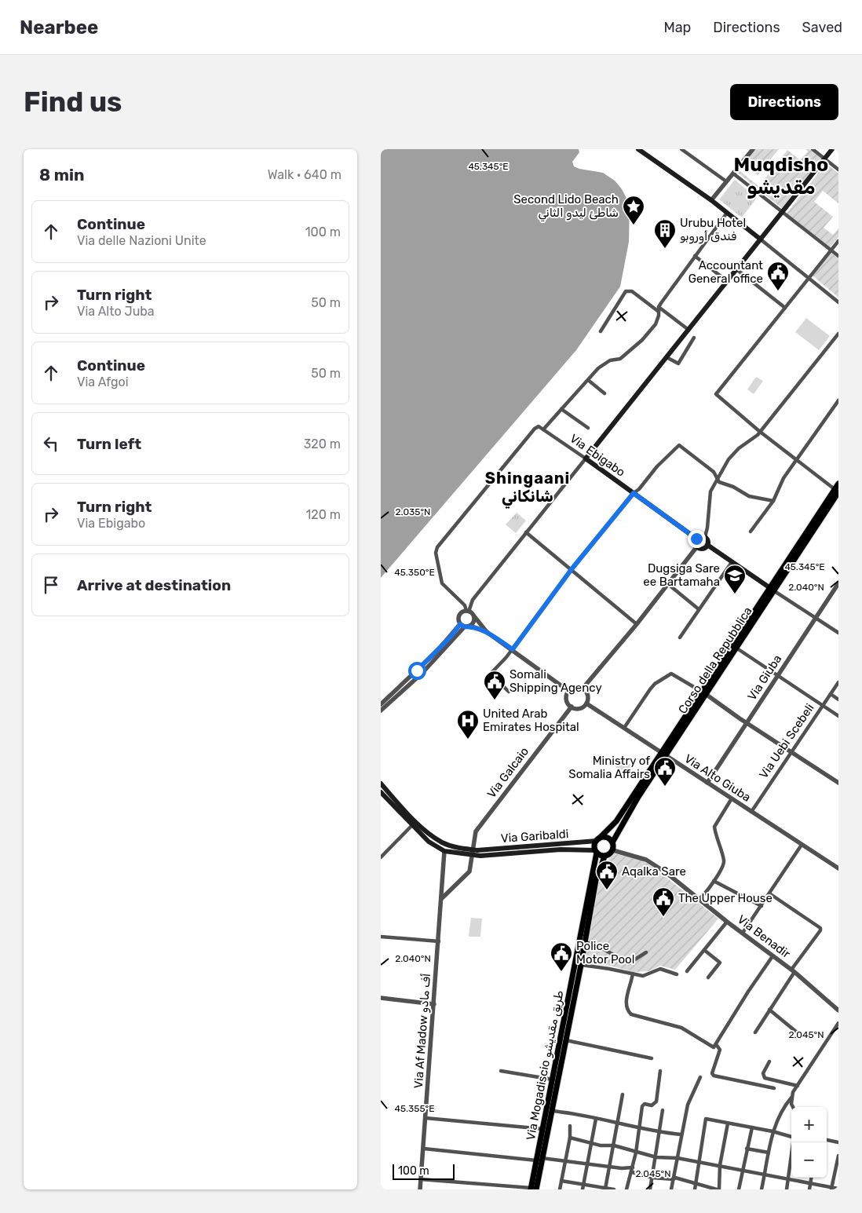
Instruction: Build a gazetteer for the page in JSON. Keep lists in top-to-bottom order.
{
  "streets": {
    "highway": ["Via Mogadiscio طريق مقديشو"],
    "main road": ["Via Ebigabo", "Via Garibaldi"],
    "street": [
      "Via Giuba",
      "Via Uebi Scebeli",
      "Via Galcaio",
      "Via Alto Giuba",
      "Via Benadir",
      "Via Af Madow أف مادو"
    ]
  },
  "crossings": [
    ["Via Giuba", "Via Alto Giuba"],
    ["Via Uebi Scebeli", "Via Alto Giuba"],
    ["Via Galcaio", "Via Alto Giuba"],
    ["Via Galcaio", "Via Garibaldi"],
    ["Via Galcaio", "Via Af Madow أف مادو"],
    ["Via Garibaldi", "Via Benadir"],
    ["Via Garibaldi", "Via Mogadiscio طريق مقديشو"],
    ["Via Benadir", "Via Mogadiscio طريق مقديشو"]
  ],
  "districts": ["Muqdisho مقديشو", "Shingaani شانكاني"],
  "places": {
    "place": ["Second Lido Beach شاطئ ليدو الثاني"],
    "building": ["Urubu Hotel فندق أوروبو"],
    "public building": [
      "Accountant General office",
      "Somali Shipping Agency",
      "Ministry of Somalia Affairs",
      "Aqalka Sare",
      "The Upper House",
      "Police Motor Pool"
    ],
    "school or university": ["Dugsiga Sare ee Bartamaha"],
    "hospital": ["United Arab Emirates Hospital"]
  },
  "scale_bar": "100 m",
  "page": {
    "header": "Nearbee",
    "nav": ["Map", "Directions", "Saved"],
    "buttons": "Directions",
    "title": "Find us",
    "heading": ["8 min", "Walk · 640 m"],
    "list": [
      ["Continue", "Via delle Nazioni Unite", "100 m"],
      ["Turn right", "Via Alto Juba", "50 m"],
      ["Continue", "Via Afgoi", "50 m"],
      ["Turn left", "320 m"],
      ["Turn right", "Via Ebigabo", "120 m"],
      "Arrive at destination"
    ],
    "map_buttons": ["+", "−"],
    "scale": "100 m"
  },
  "coordinates": [
    "45.345°E",
    "2.035°N",
    "45.350°E",
    "2.040°N",
    "2.045°N",
    "45.355°E"
  ]
}
